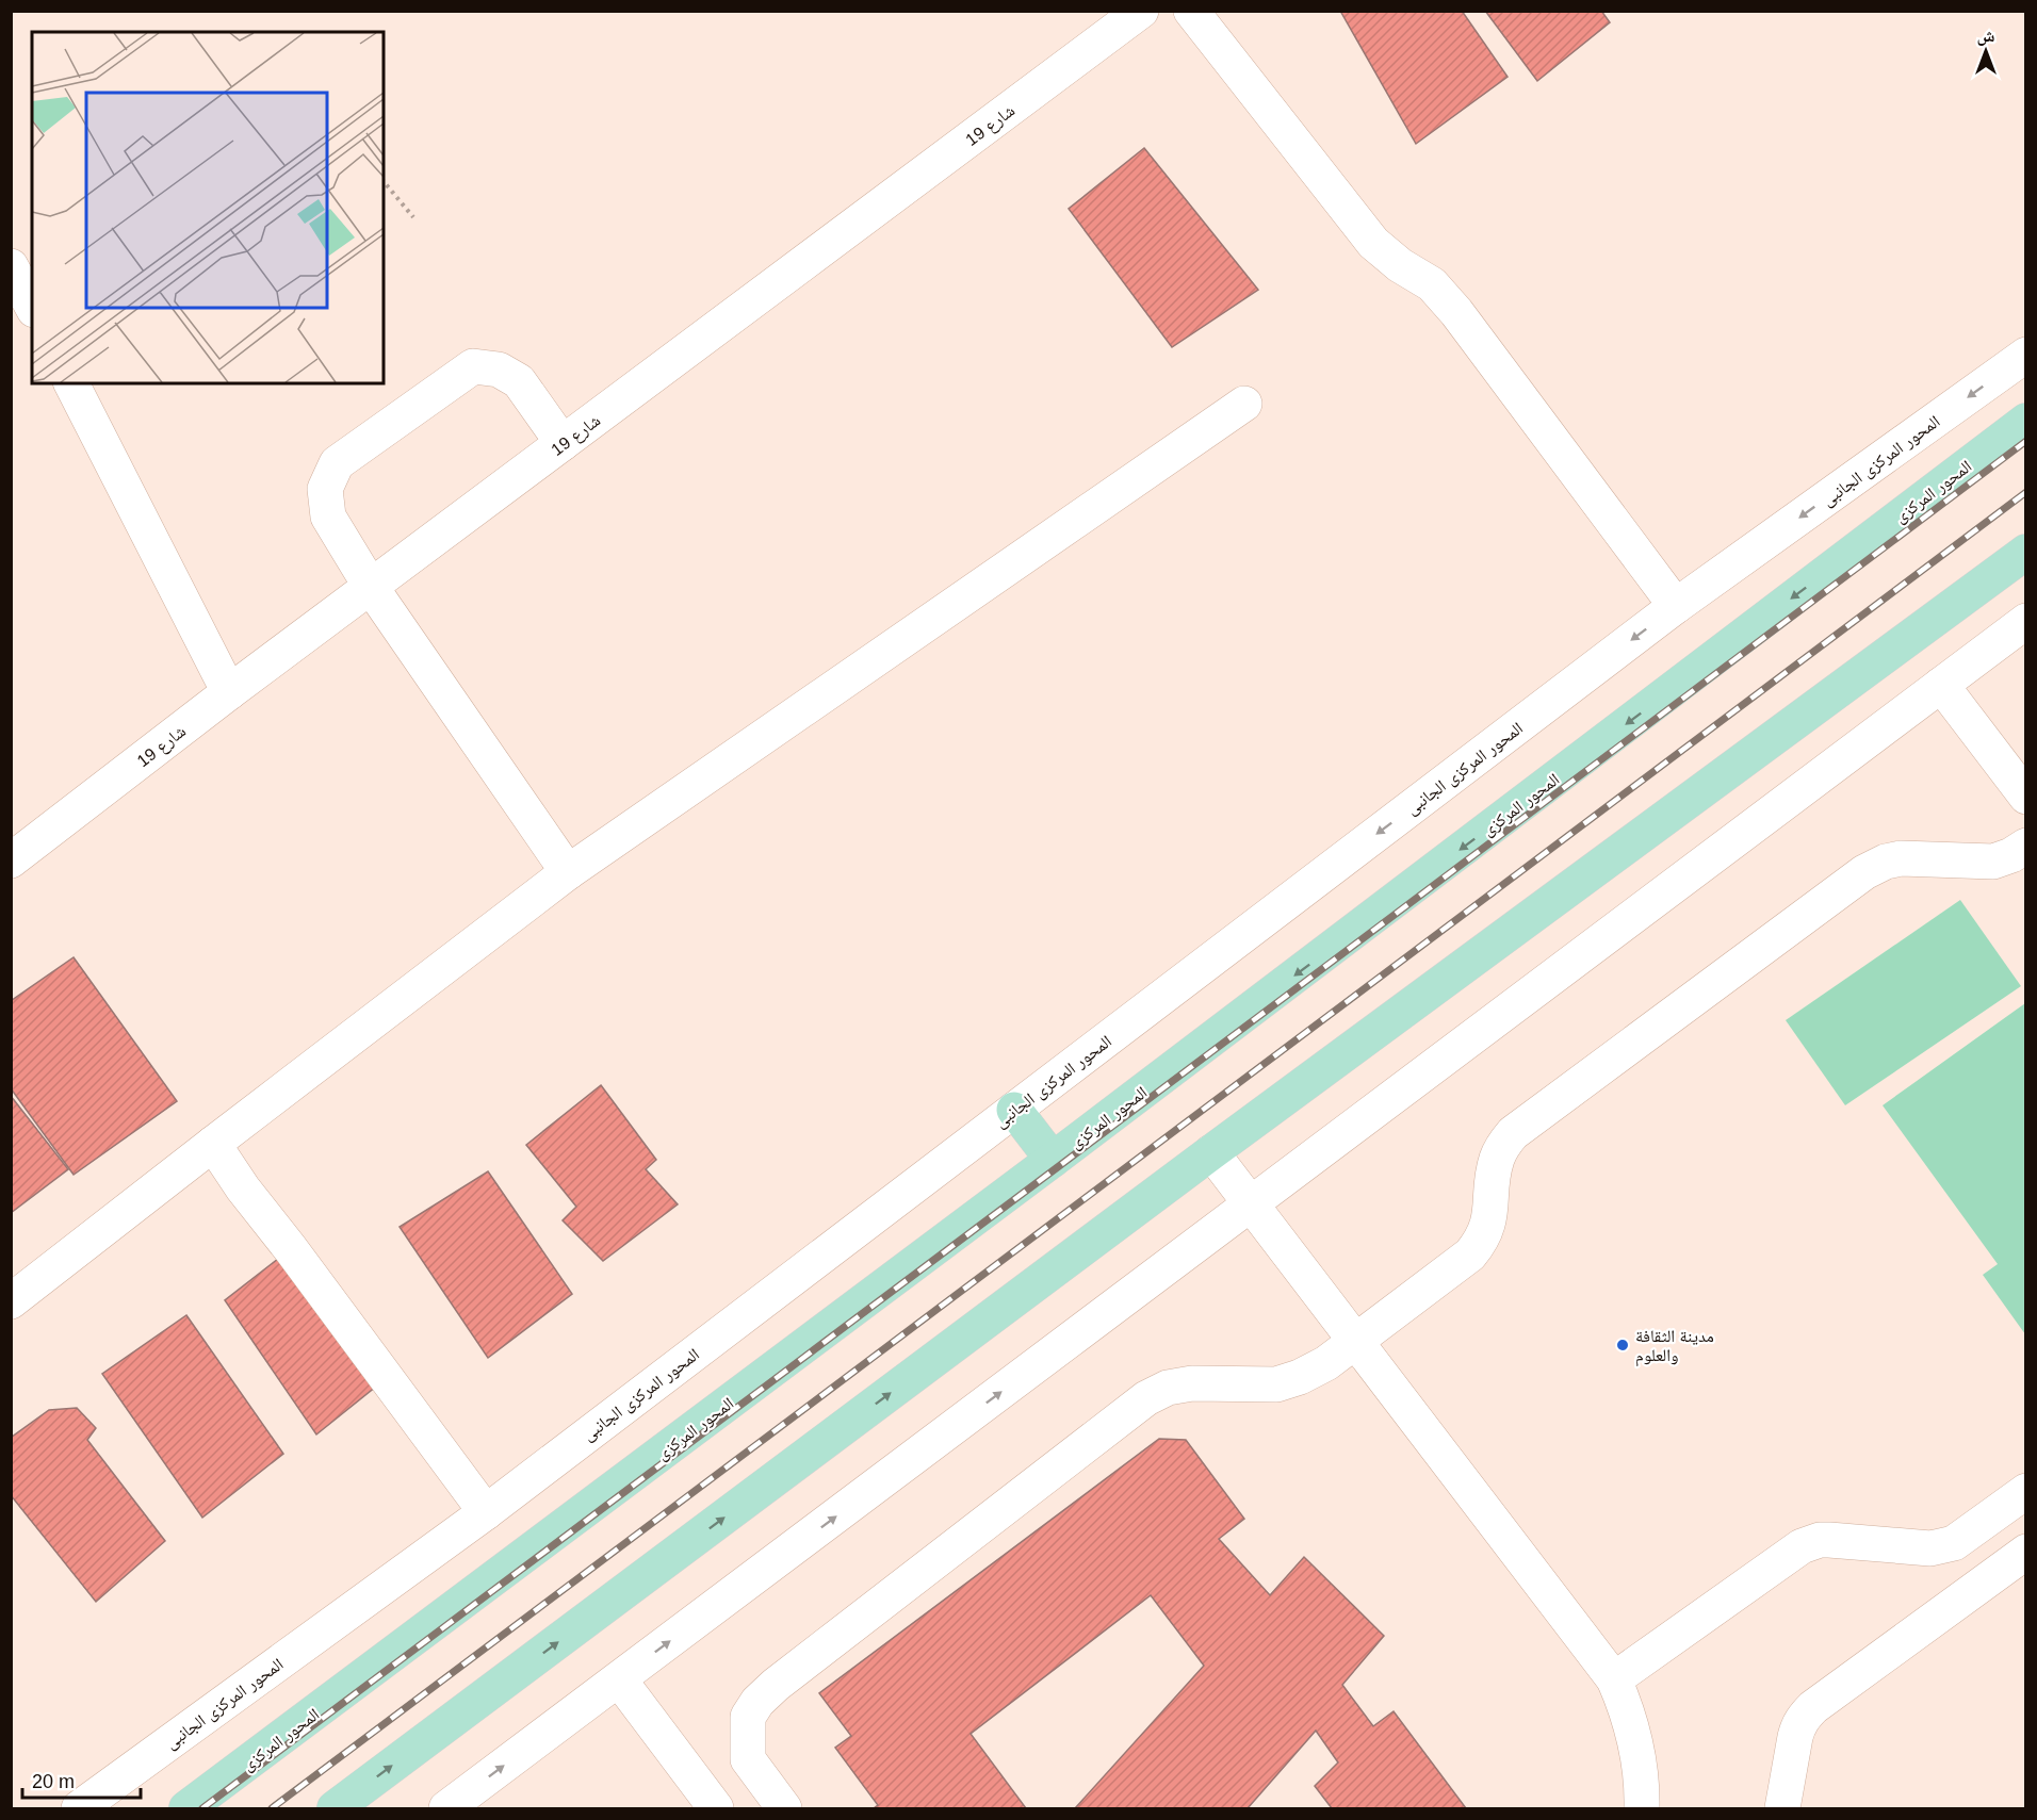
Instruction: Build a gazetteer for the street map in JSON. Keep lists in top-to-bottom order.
{
  "streets": {
    "main road": ["المحور المركزى"],
    "street": ["شارع 19", "المحور المركزى الجانبى"]
  },
  "places": ["مدينة الثقافة والعلوم"],
  "scale_bar": "20 m",
  "north": "top"
}
